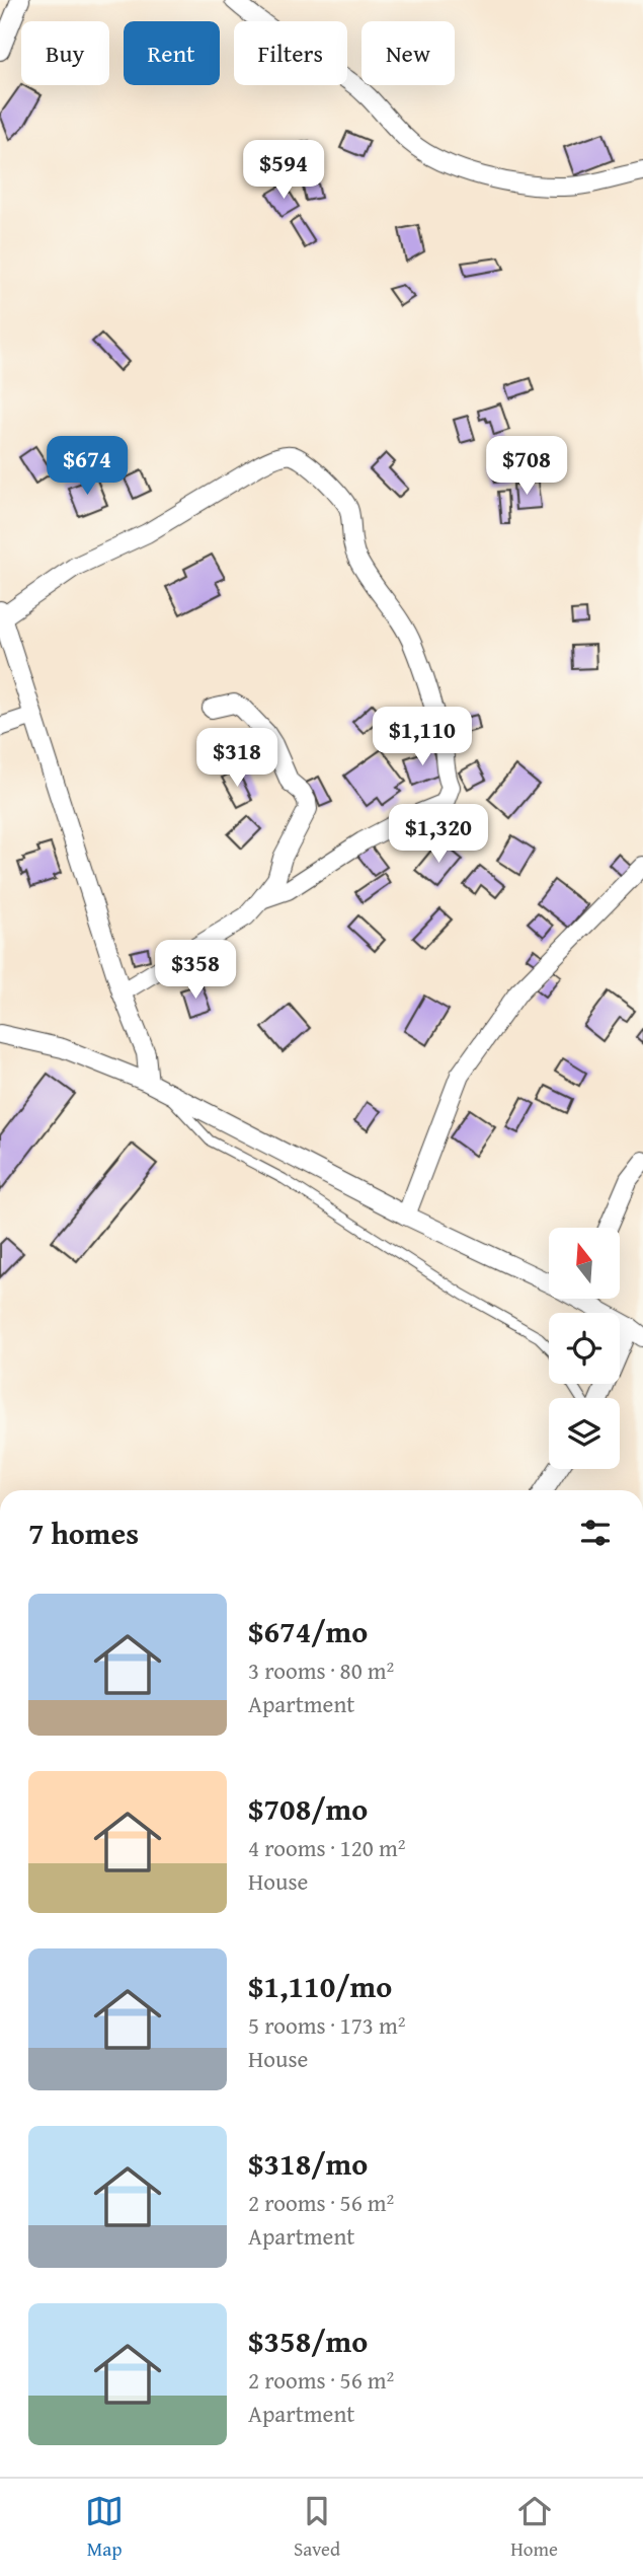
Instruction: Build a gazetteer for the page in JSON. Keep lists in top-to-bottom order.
{
  "north": "top",
  "page": {
    "chip": [
      "Buy",
      "Rent",
      "Filters",
      "New"
    ],
    "price": [
      "$594",
      "$674",
      "$708",
      "$1,110",
      "$318",
      "$1,320",
      "$358"
    ],
    "heading": "7 homes",
    "list": [
      {
        "name": "$674/mo",
        "note": "3 rooms · 80 m² · Apartment"
      },
      {
        "name": "$708/mo",
        "note": "4 rooms · 120 m² · House"
      },
      {
        "name": "$1,110/mo",
        "note": "5 rooms · 173 m² · House"
      },
      {
        "name": "$318/mo",
        "note": "2 rooms · 56 m² · Apartment"
      },
      {
        "name": "$358/mo",
        "note": "2 rooms · 56 m² · Apartment"
      }
    ],
    "tabs": ["Map", "Saved", "Home"]
  }
}
